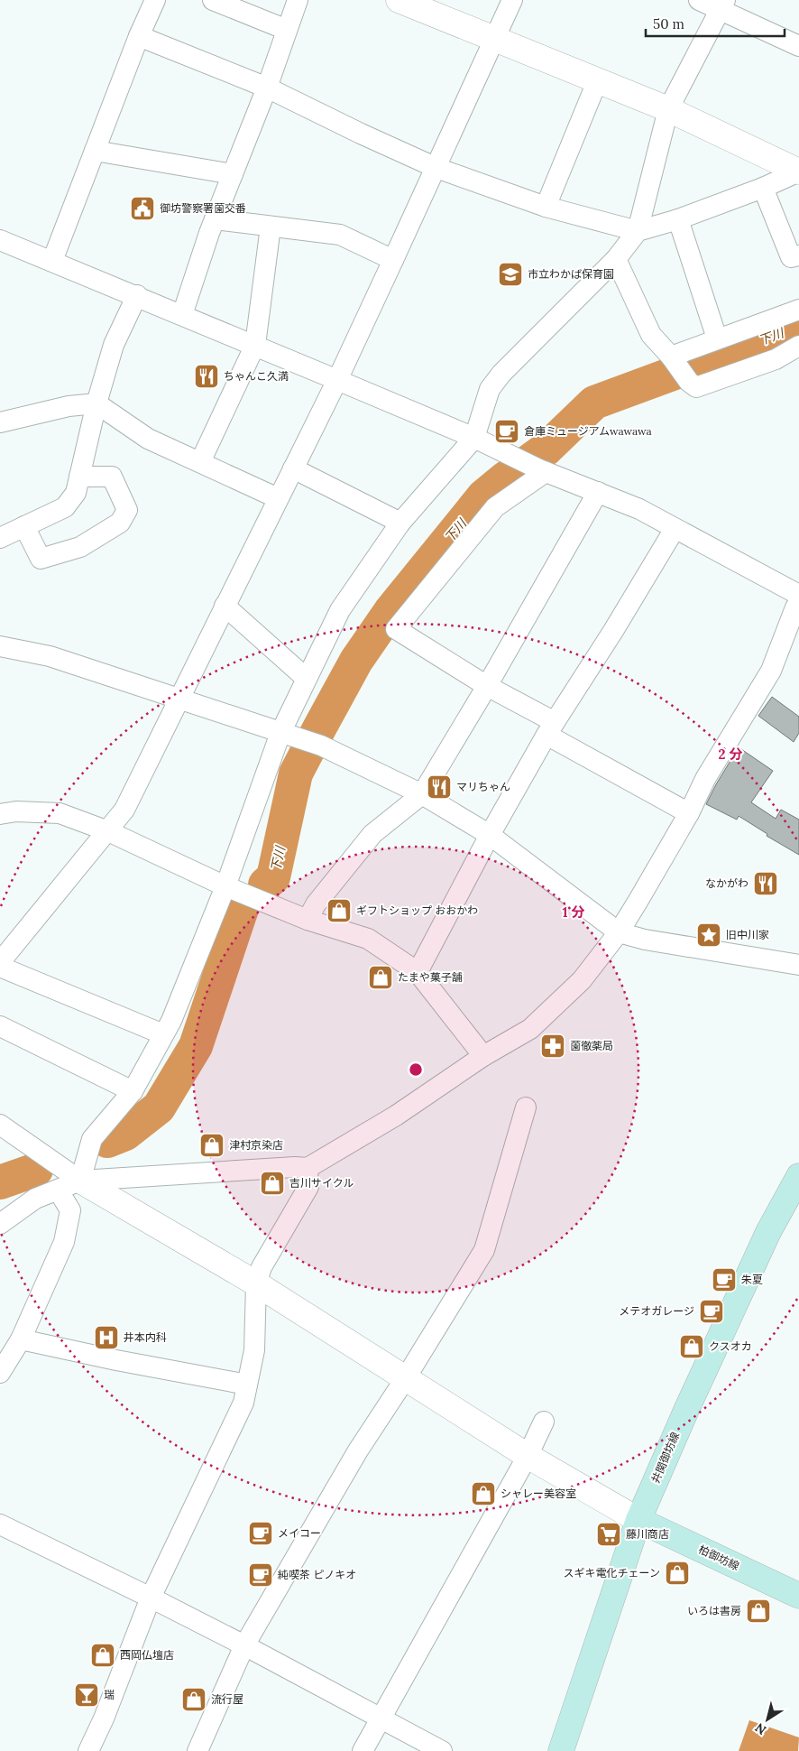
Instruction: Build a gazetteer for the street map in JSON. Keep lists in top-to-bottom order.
{
  "streets": {
    "main road": ["井関御坊線", "柏御坊線"]
  },
  "crossings": [
    ["井関御坊線", "柏御坊線"]
  ],
  "water": ["下川"],
  "places": {
    "public building": ["御坊警察署薗交番"],
    "school or university": ["市立わかば保育園"],
    "restaurant": ["ちゃんこ久満", "マリちゃん", "なかがわ"],
    "cafe": [
      "倉庫ミュージアムwawawa",
      "朱夏",
      "メテオガレージ",
      "メイコー",
      "純喫茶 ピノキオ"
    ],
    "shop": [
      "ギフトショップ おおかわ",
      "たまや菓子舗",
      "津村京染店",
      "吉川サイクル",
      "クスオカ",
      "シャレー美容室",
      "スギキ電化チェーン",
      "いろは書房",
      "西岡仏壇店",
      "流行屋"
    ],
    "place": ["旧中川家"],
    "pharmacy": ["薗徹薬局"],
    "hospital": ["井本内科"],
    "supermarket": ["藤川商店"],
    "bar": ["瑞"]
  },
  "scale_bar": "50 m",
  "north": "bottom left",
  "rings": ["2 分", "1 分"]
}
